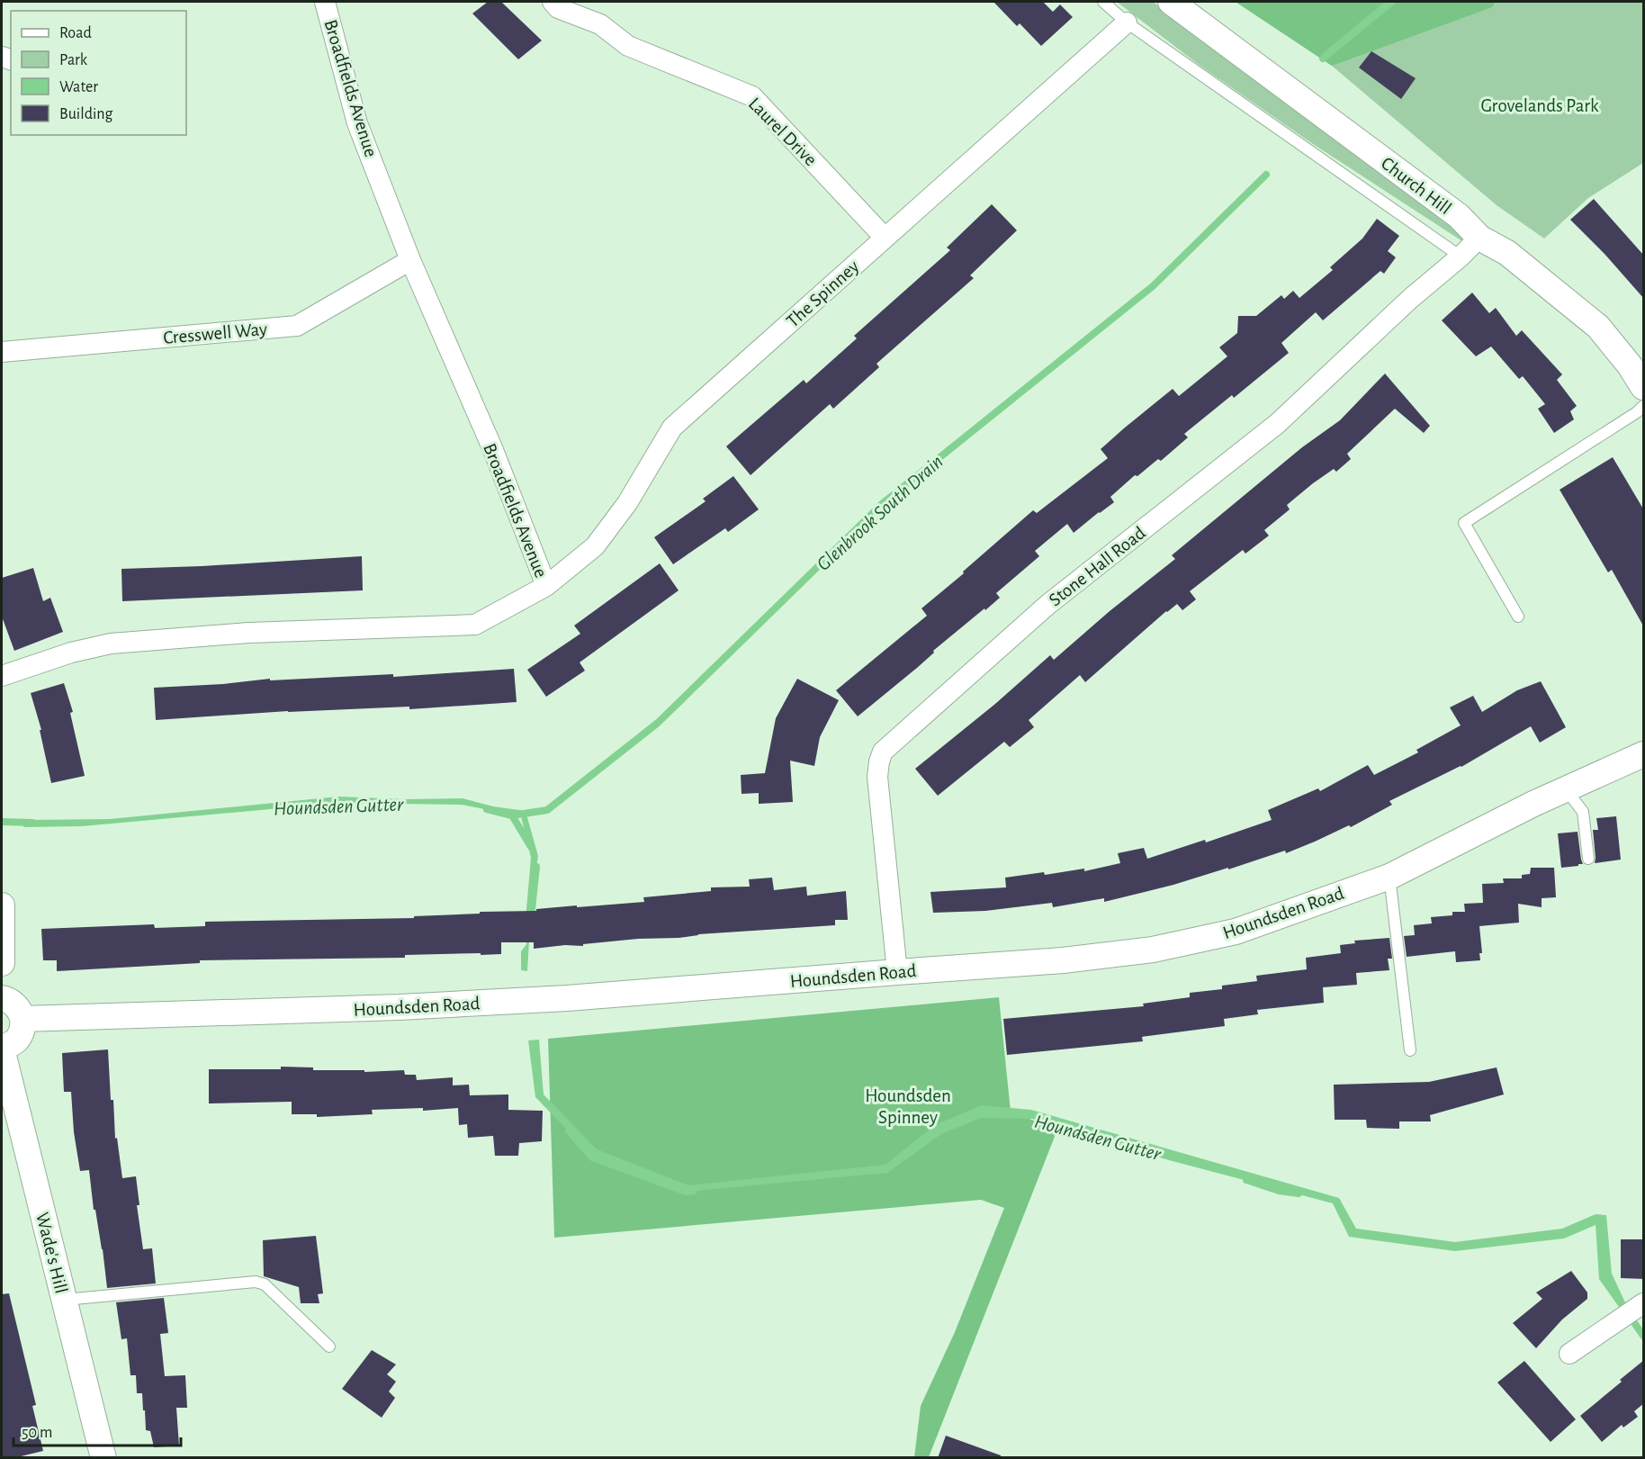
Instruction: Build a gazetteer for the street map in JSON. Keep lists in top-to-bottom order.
{
  "streets": {
    "street": [
      "Broadfields Avenue",
      "Laurel Drive",
      "Church Hill",
      "The Spinney",
      "Cresswell Way",
      "Stone Hall Road",
      "Houndsden Road",
      "Wade's Hill"
    ]
  },
  "crossings": [
    ["Broadfields Avenue", "The Spinney"],
    ["Broadfields Avenue", "Cresswell Way"],
    ["Laurel Drive", "The Spinney"],
    ["Church Hill", "Stone Hall Road"],
    ["Stone Hall Road", "Houndsden Road"]
  ],
  "water": ["Glenbrook South Drain", "Houndsden Gutter"],
  "parks": ["Grovelands Park", "Houndsden Spinney"],
  "legend": [
    "Road",
    "Park",
    "Water",
    "Building"
  ],
  "scale_bar": "50 m"
}
